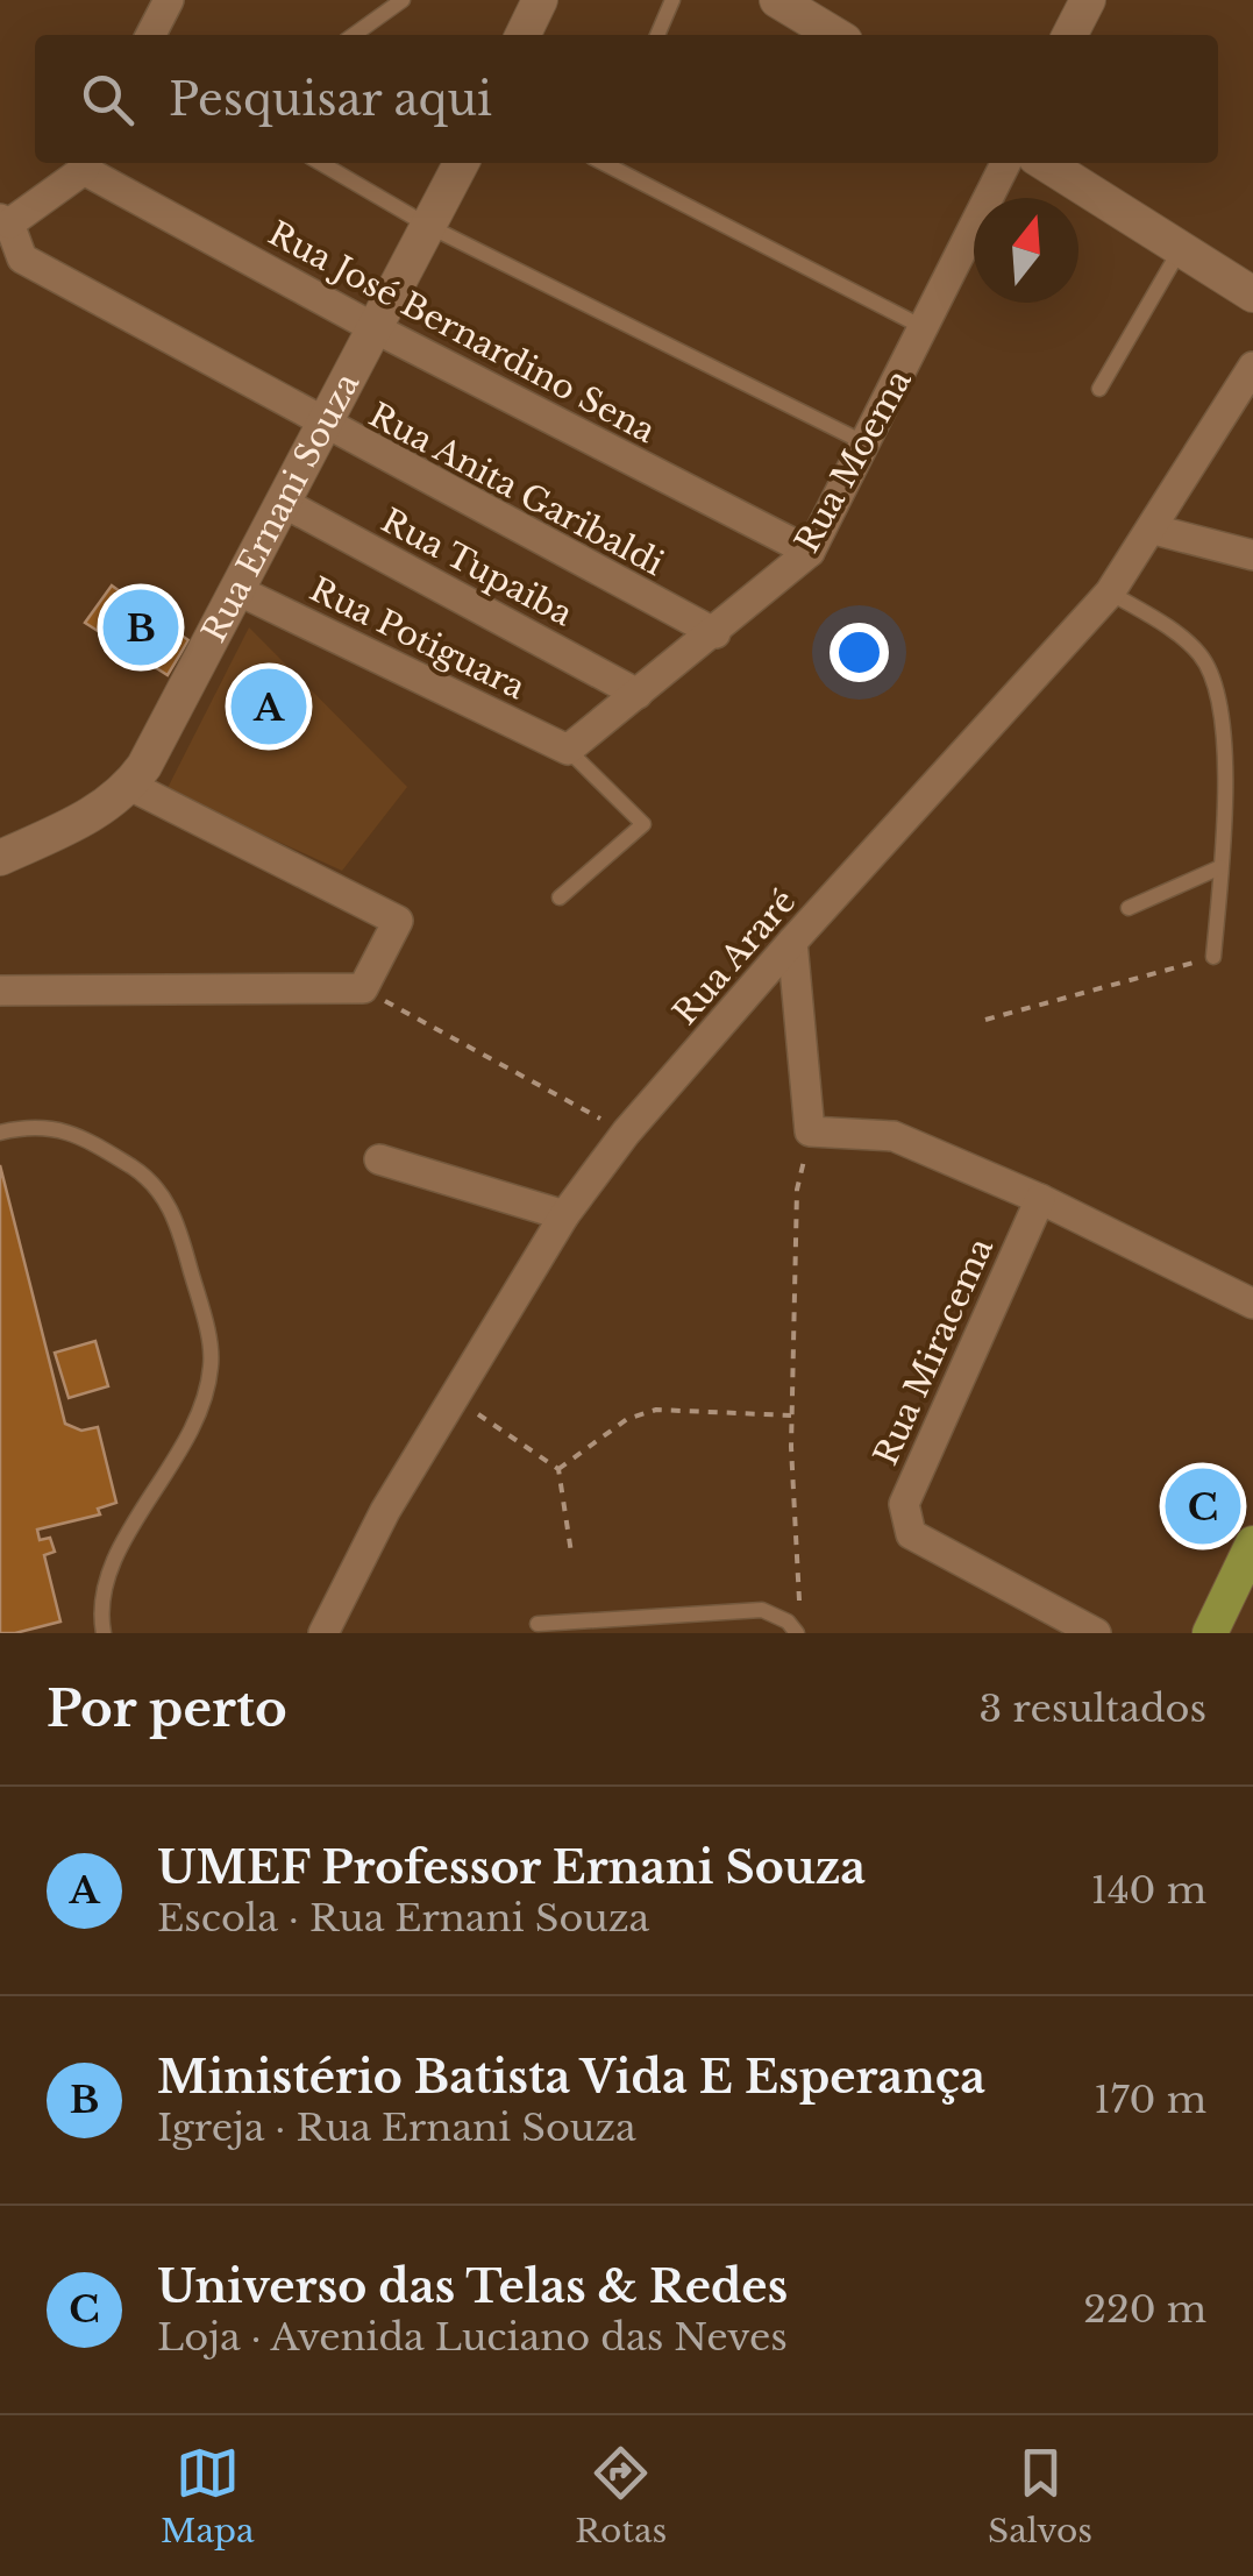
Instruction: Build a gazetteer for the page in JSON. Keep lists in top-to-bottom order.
{
  "streets": {
    "street": [
      "Rua José Bernardino Sena",
      "Rua Moema",
      "Rua Anita Garibaldi",
      "Rua Ernani Souza",
      "Rua Tupaiba",
      "Rua Potiguara",
      "Rua Araré",
      "Rua Miracema"
    ]
  },
  "crossings": [
    ["Rua José Bernardino Sena", "Rua Moema"],
    ["Rua José Bernardino Sena", "Rua Ernani Souza"],
    ["Rua Moema", "Rua Anita Garibaldi"],
    ["Rua Moema", "Rua Tupaiba"],
    ["Rua Moema", "Rua Potiguara"],
    ["Rua Anita Garibaldi", "Rua Ernani Souza"],
    ["Rua Ernani Souza", "Rua Tupaiba"],
    ["Rua Ernani Souza", "Rua Potiguara"]
  ],
  "north": "top",
  "page": {
    "search": "Pesquisar aqui",
    "pins": ["B", "A", "C"],
    "heading": ["Por perto", "3 resultados"],
    "list": [
      {
        "mark": "A",
        "name": "UMEF Professor Ernani Souza",
        "note": "Escola · Rua Ernani Souza",
        "value": "140 m"
      },
      {
        "mark": "B",
        "name": "Ministério Batista Vida E Esperança",
        "note": "Igreja · Rua Ernani Souza",
        "value": "170 m"
      },
      {
        "mark": "C",
        "name": "Universo das Telas & Redes",
        "note": "Loja · Avenida Luciano das Neves",
        "value": "220 m"
      }
    ],
    "nav": ["Mapa", "Rotas", "Salvos"]
  }
}
